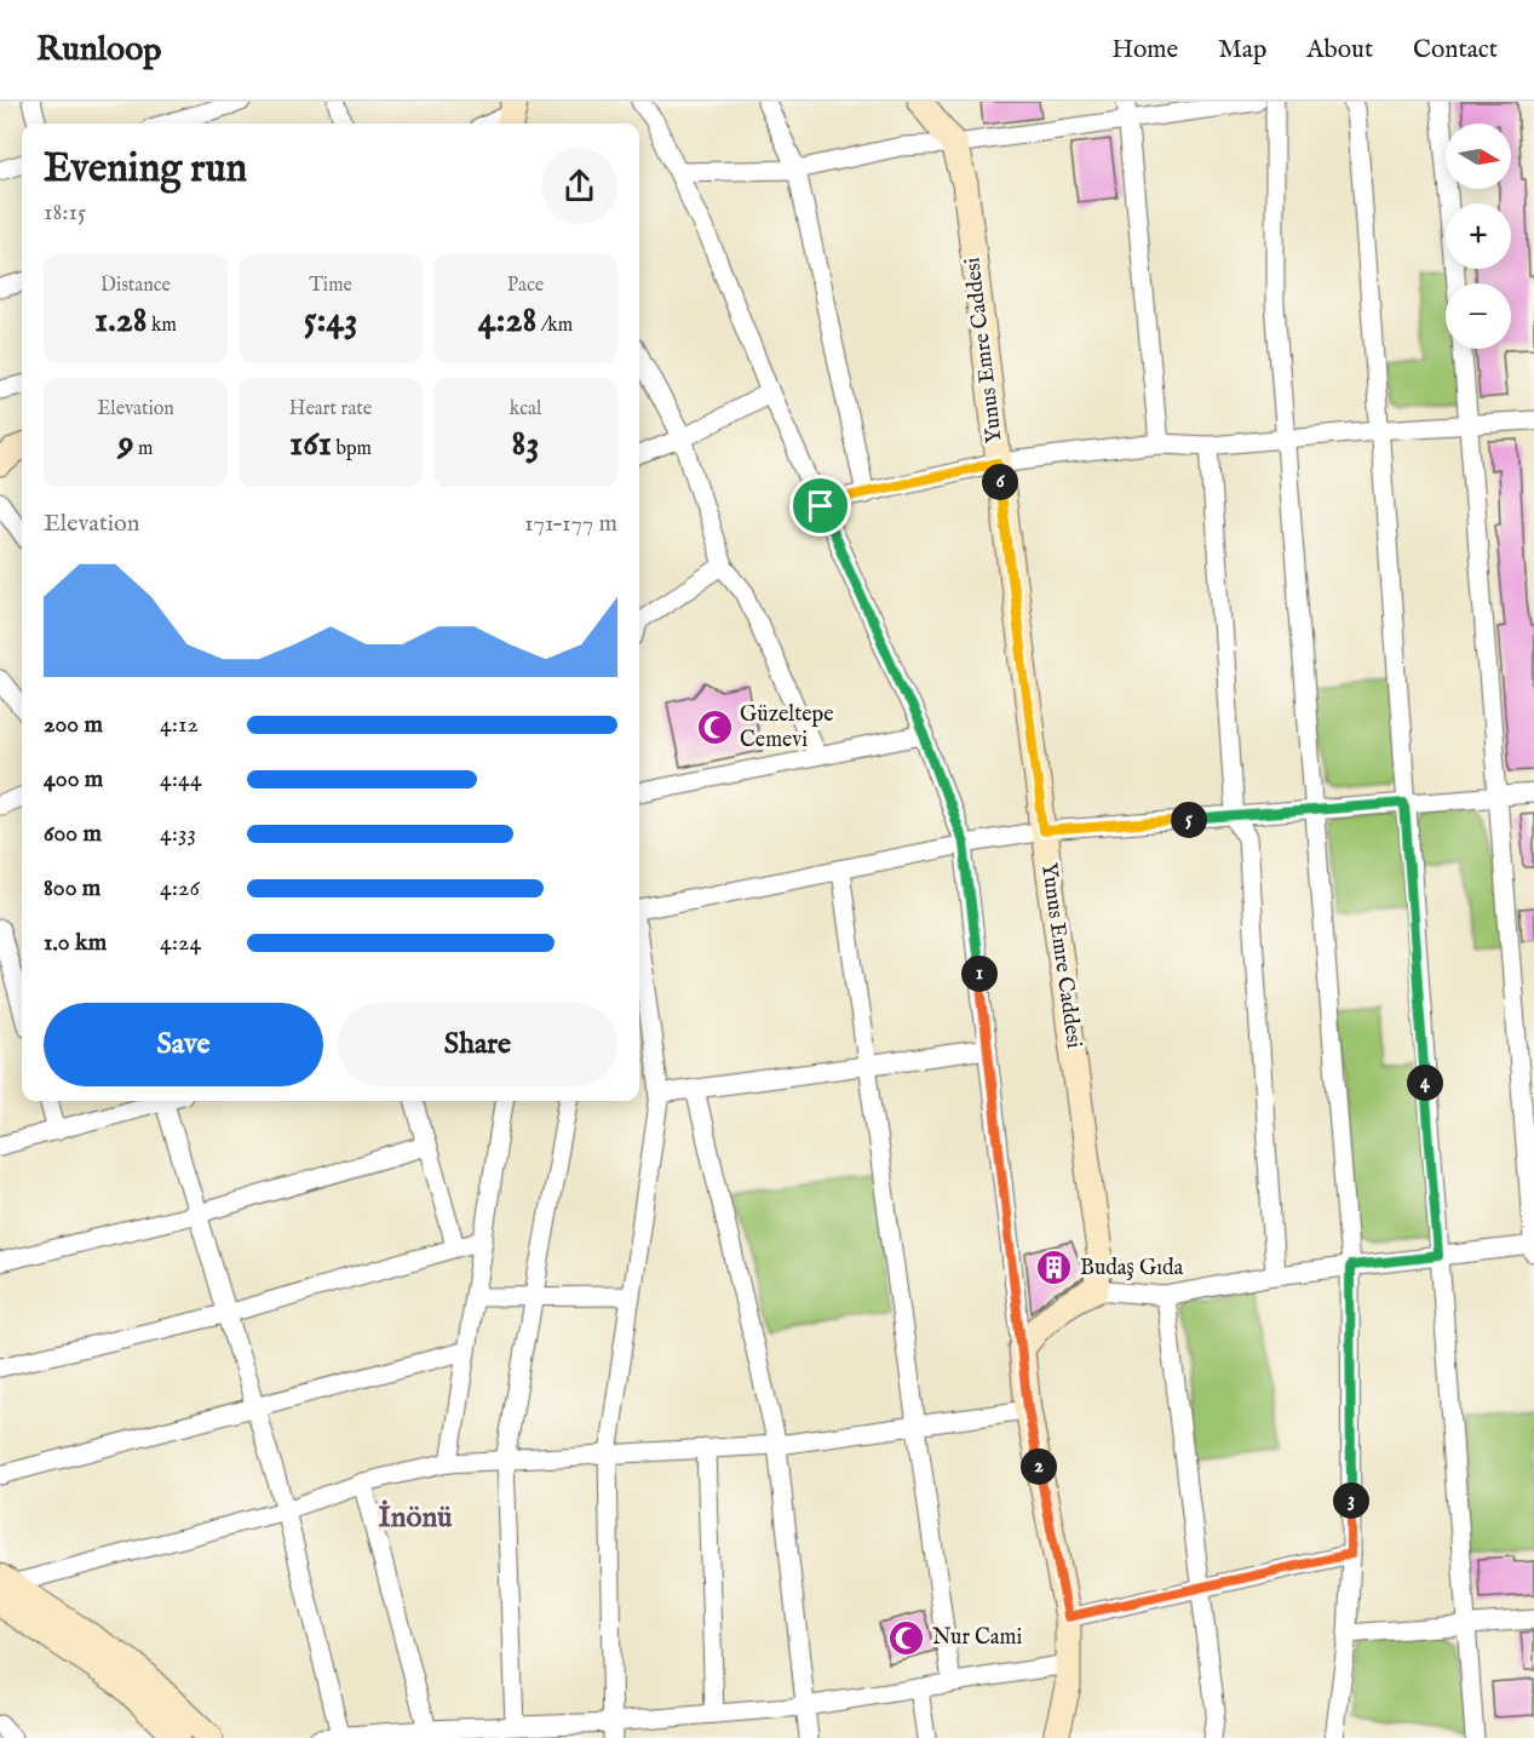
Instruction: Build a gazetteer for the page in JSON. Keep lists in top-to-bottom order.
{
  "streets": {
    "street": ["Yunus Emre Caddesi"]
  },
  "districts": ["İnönü"],
  "places": {
    "mosque": ["Güzeltepe Cemevi", "Nur Cami"],
    "building": ["Budaş Gıda"]
  },
  "north": "right",
  "page": {
    "header": "Runloop",
    "nav": [
      "Home",
      "Map",
      "About",
      "Contact"
    ],
    "map_buttons": ["+", "−"],
    "heading": ["Evening run", "18:15"],
    "stats": [
      ["Distance", "1.28 km"],
      ["Time", "5:43"],
      ["Pace", "4:28 /km"],
      ["Elevation", "9 m"],
      ["Heart rate", "161 bpm"],
      ["kcal", "83"]
    ],
    "pins": [
      "6",
      "5",
      "1",
      "4",
      "2",
      "3"
    ],
    "chart": ["Elevation", "171–177 m"],
    "list": [
      {
        "name": "200 m",
        "note": "4:12"
      },
      {
        "name": "400 m",
        "note": "4:44"
      },
      {
        "name": "600 m",
        "note": "4:33"
      },
      {
        "name": "800 m",
        "note": "4:26"
      },
      {
        "name": "1.0 km",
        "note": "4:24"
      }
    ],
    "buttons": ["Save", "Share"]
  }
}
